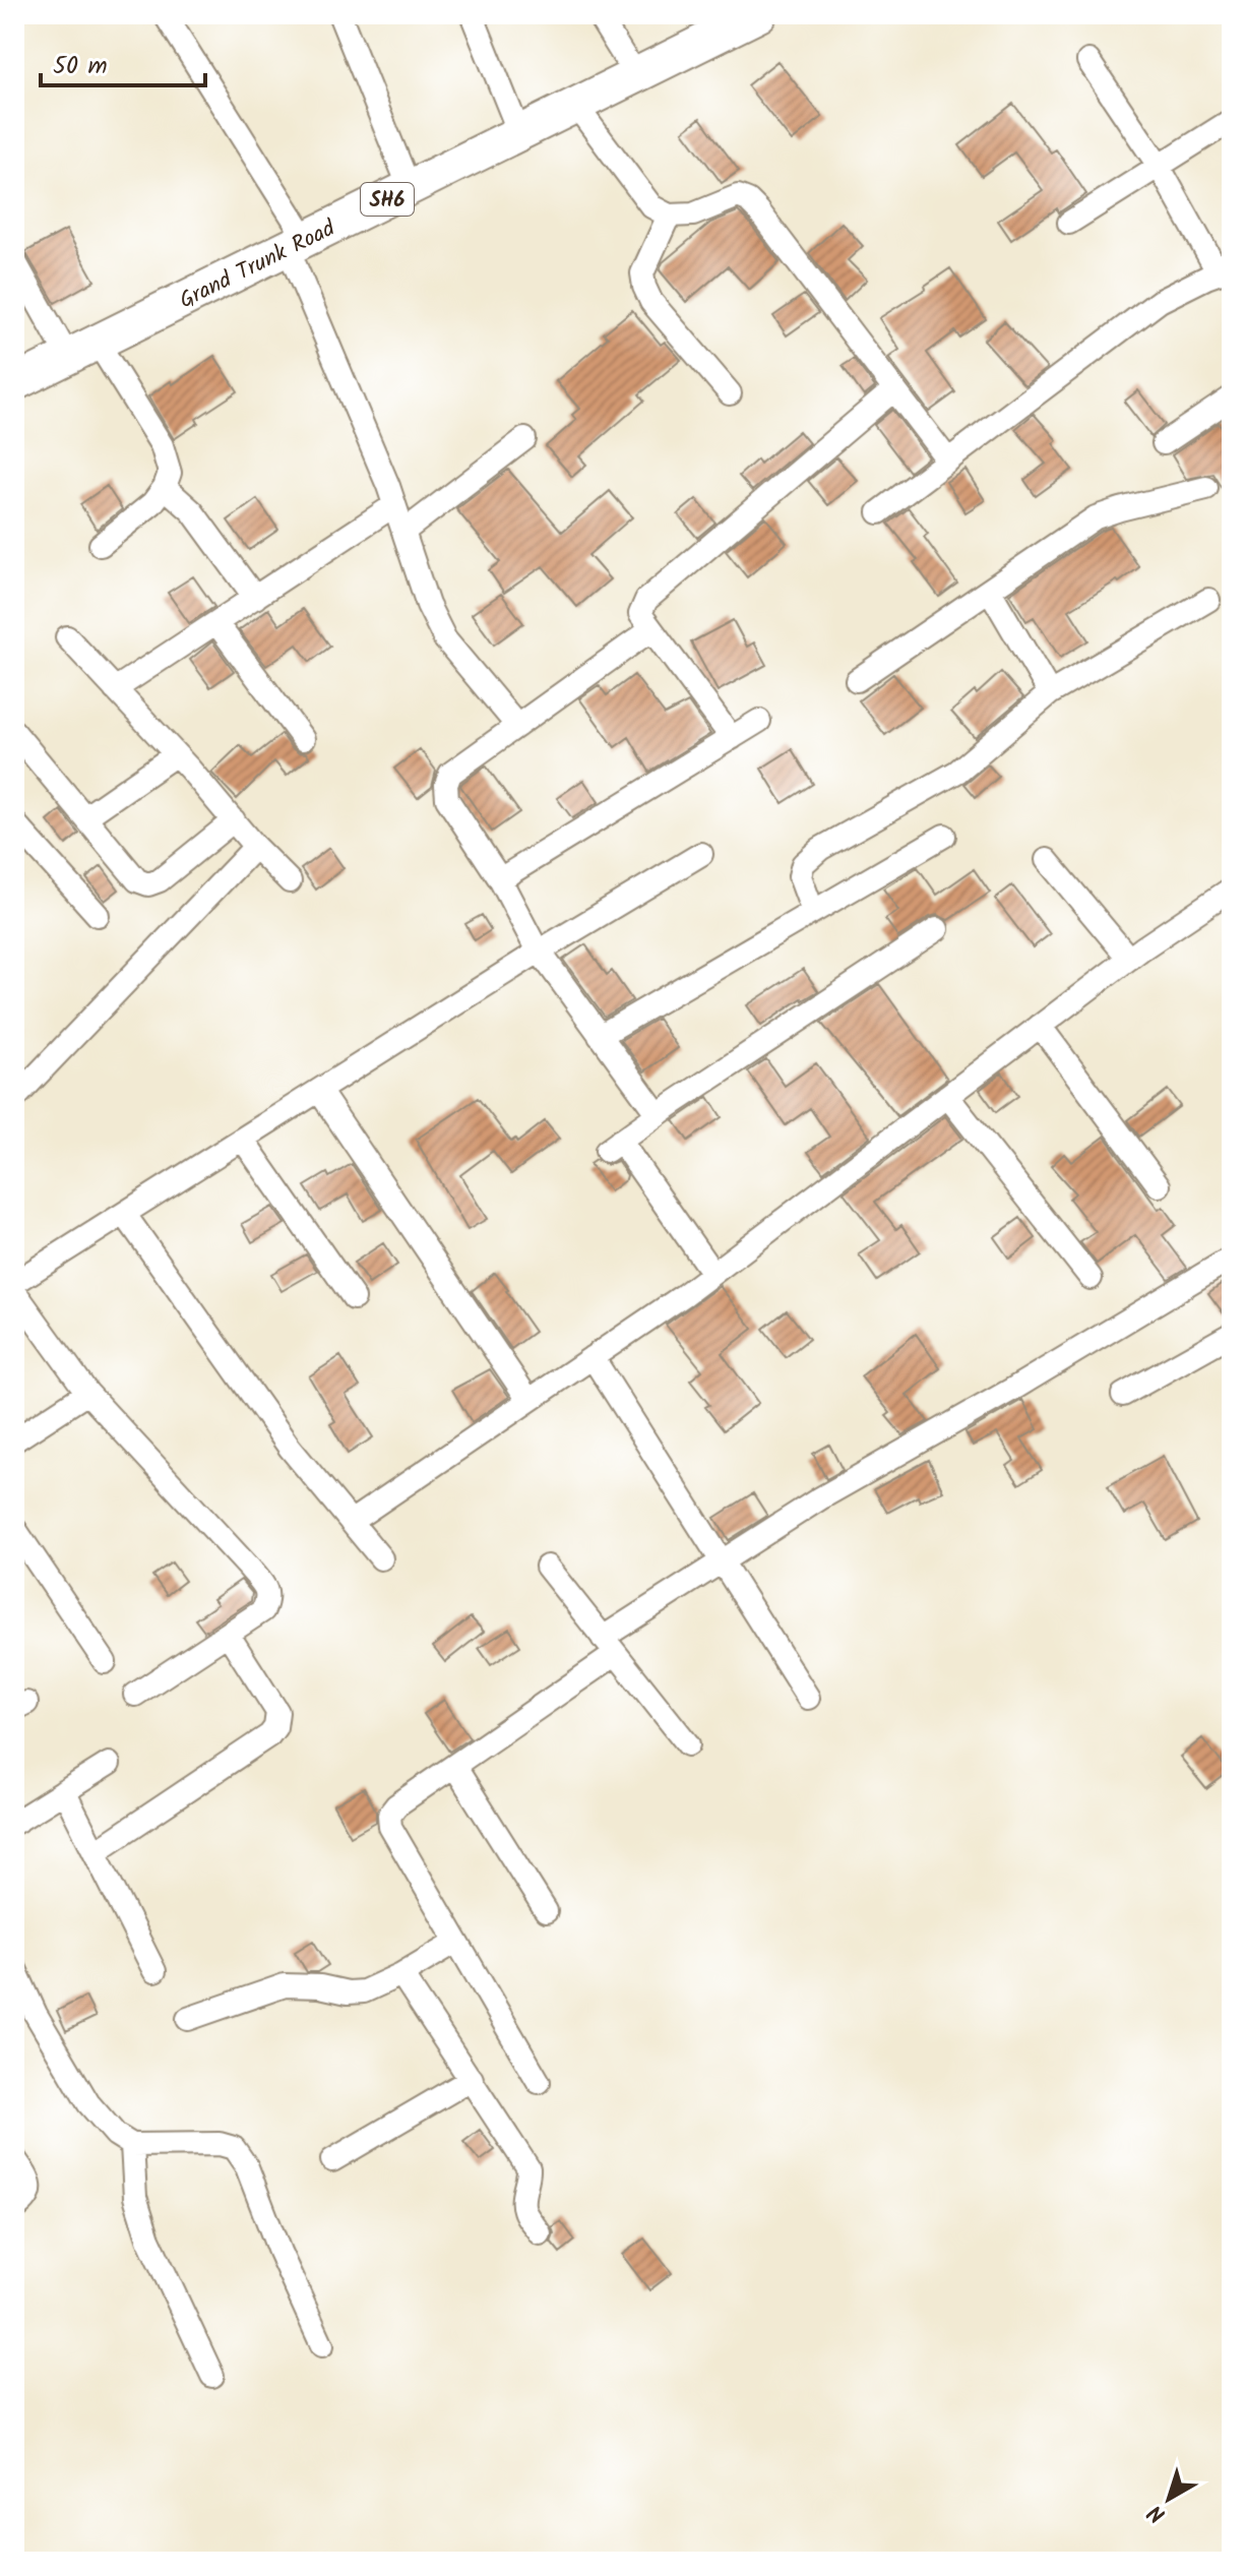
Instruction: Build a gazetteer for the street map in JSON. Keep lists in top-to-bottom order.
{
  "streets": {
    "main road": ["SH6", "Grand Trunk Road"]
  },
  "scale_bar": "50 m",
  "north": "bottom left"
}
